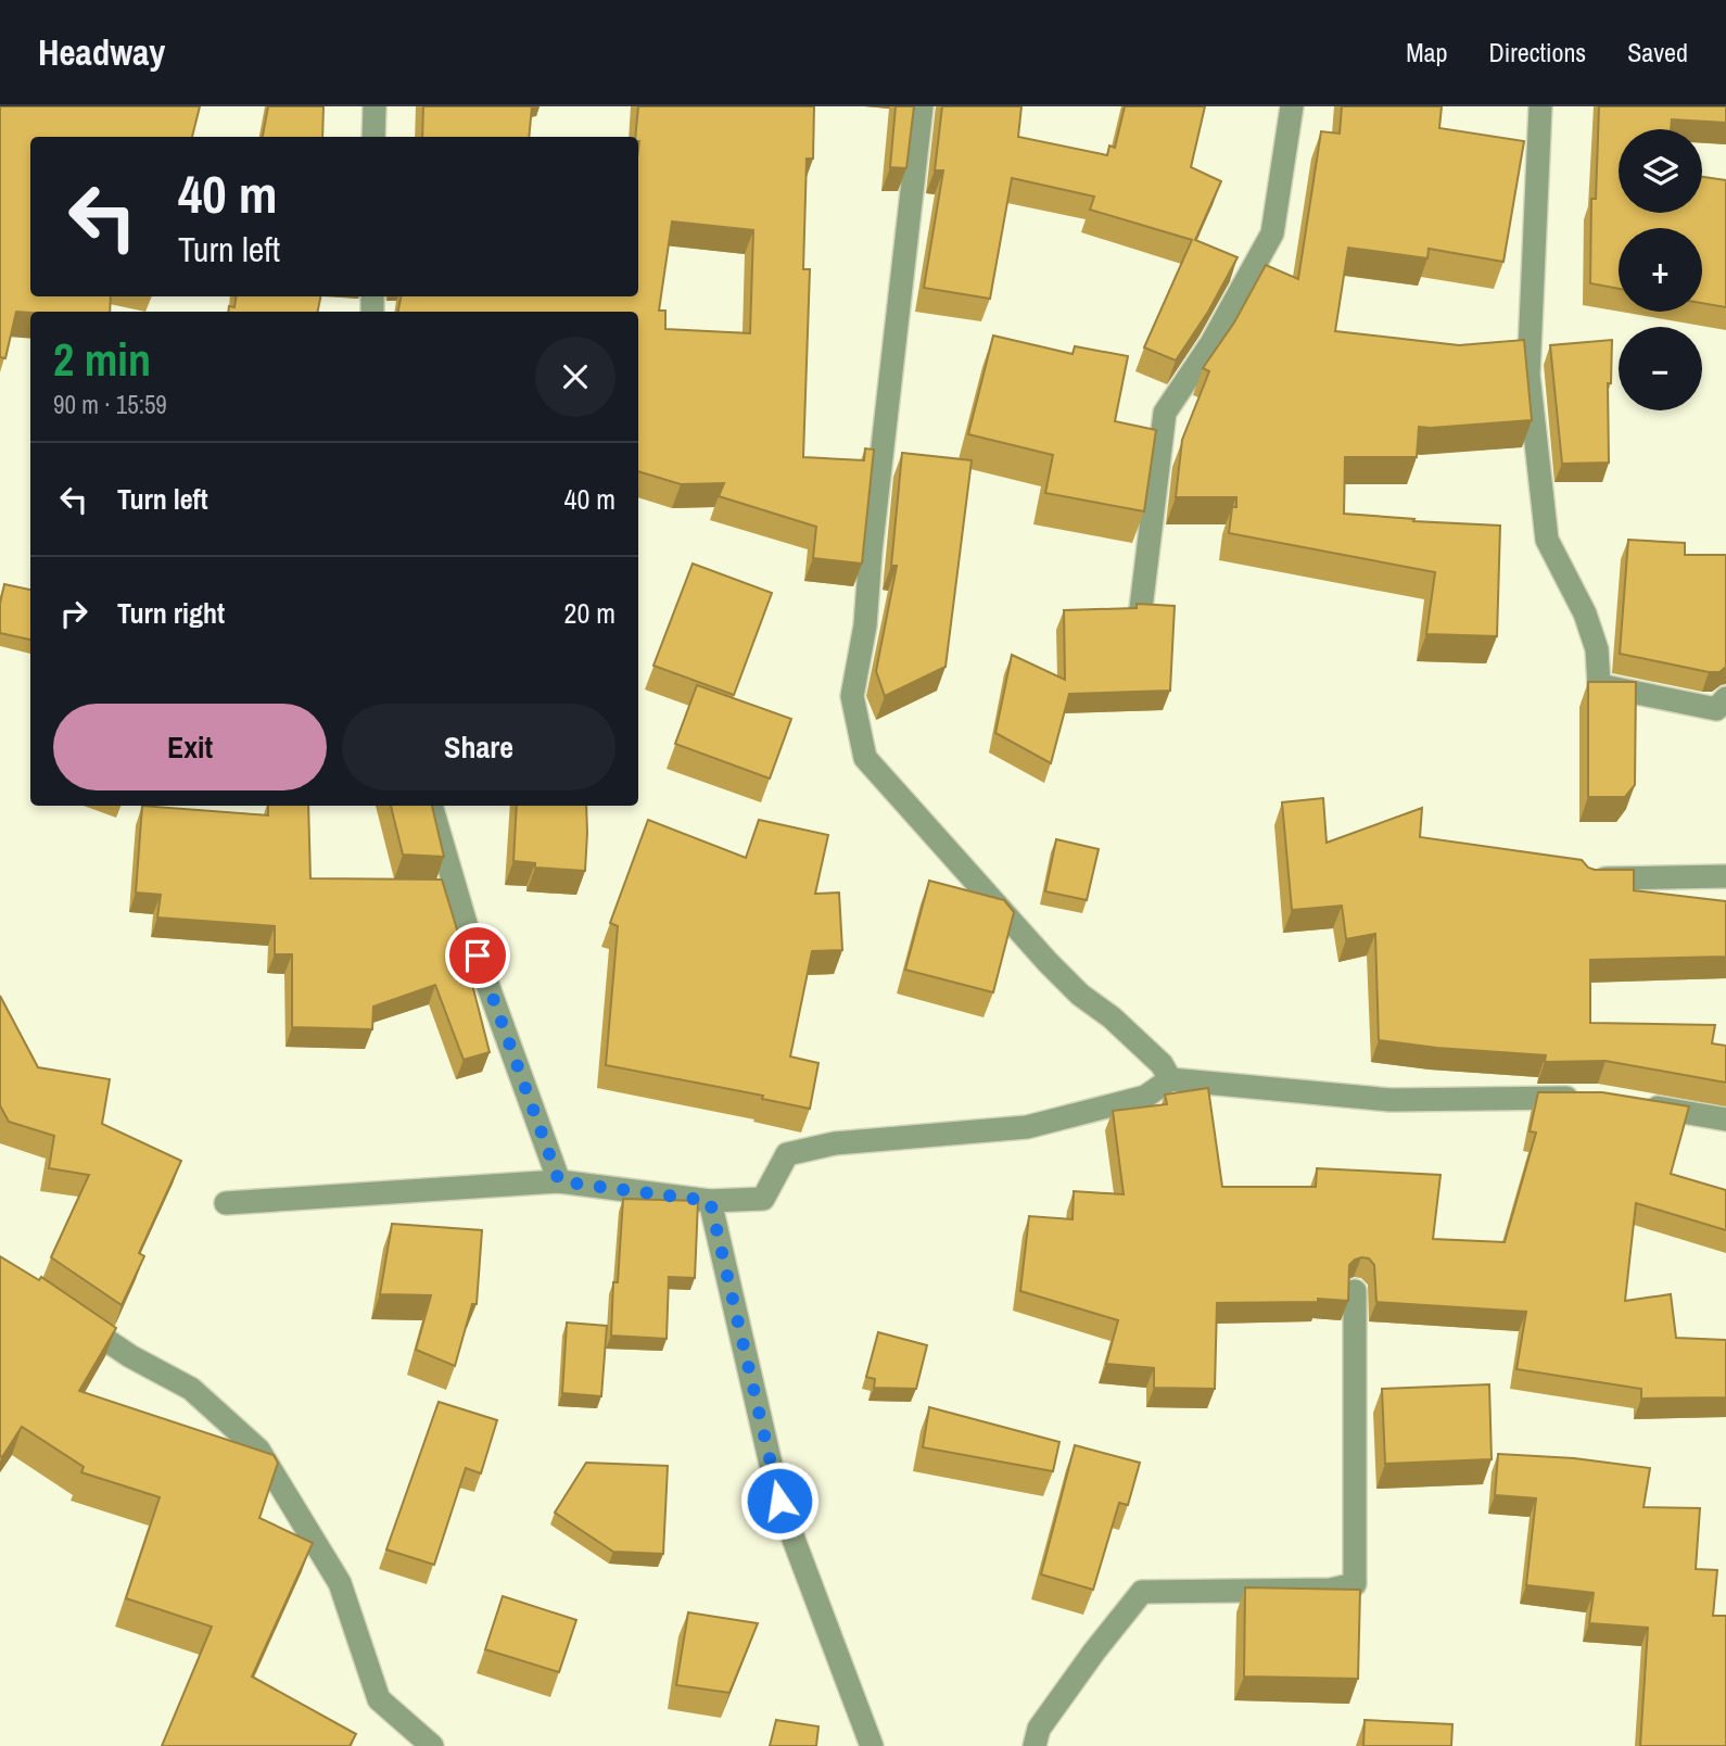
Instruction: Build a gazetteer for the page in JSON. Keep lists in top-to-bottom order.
{
  "page": {
    "header": "Headway",
    "nav": ["Map", "Directions", "Saved"],
    "map_buttons": ["+", "−"],
    "turn": ["40 m", "Turn left"],
    "heading": ["2 min", "90 m · 15:59"],
    "list": [
      {
        "name": "Turn left",
        "value": "40 m"
      },
      {
        "name": "Turn right",
        "value": "20 m"
      }
    ],
    "buttons": ["Exit", "Share"]
  }
}
